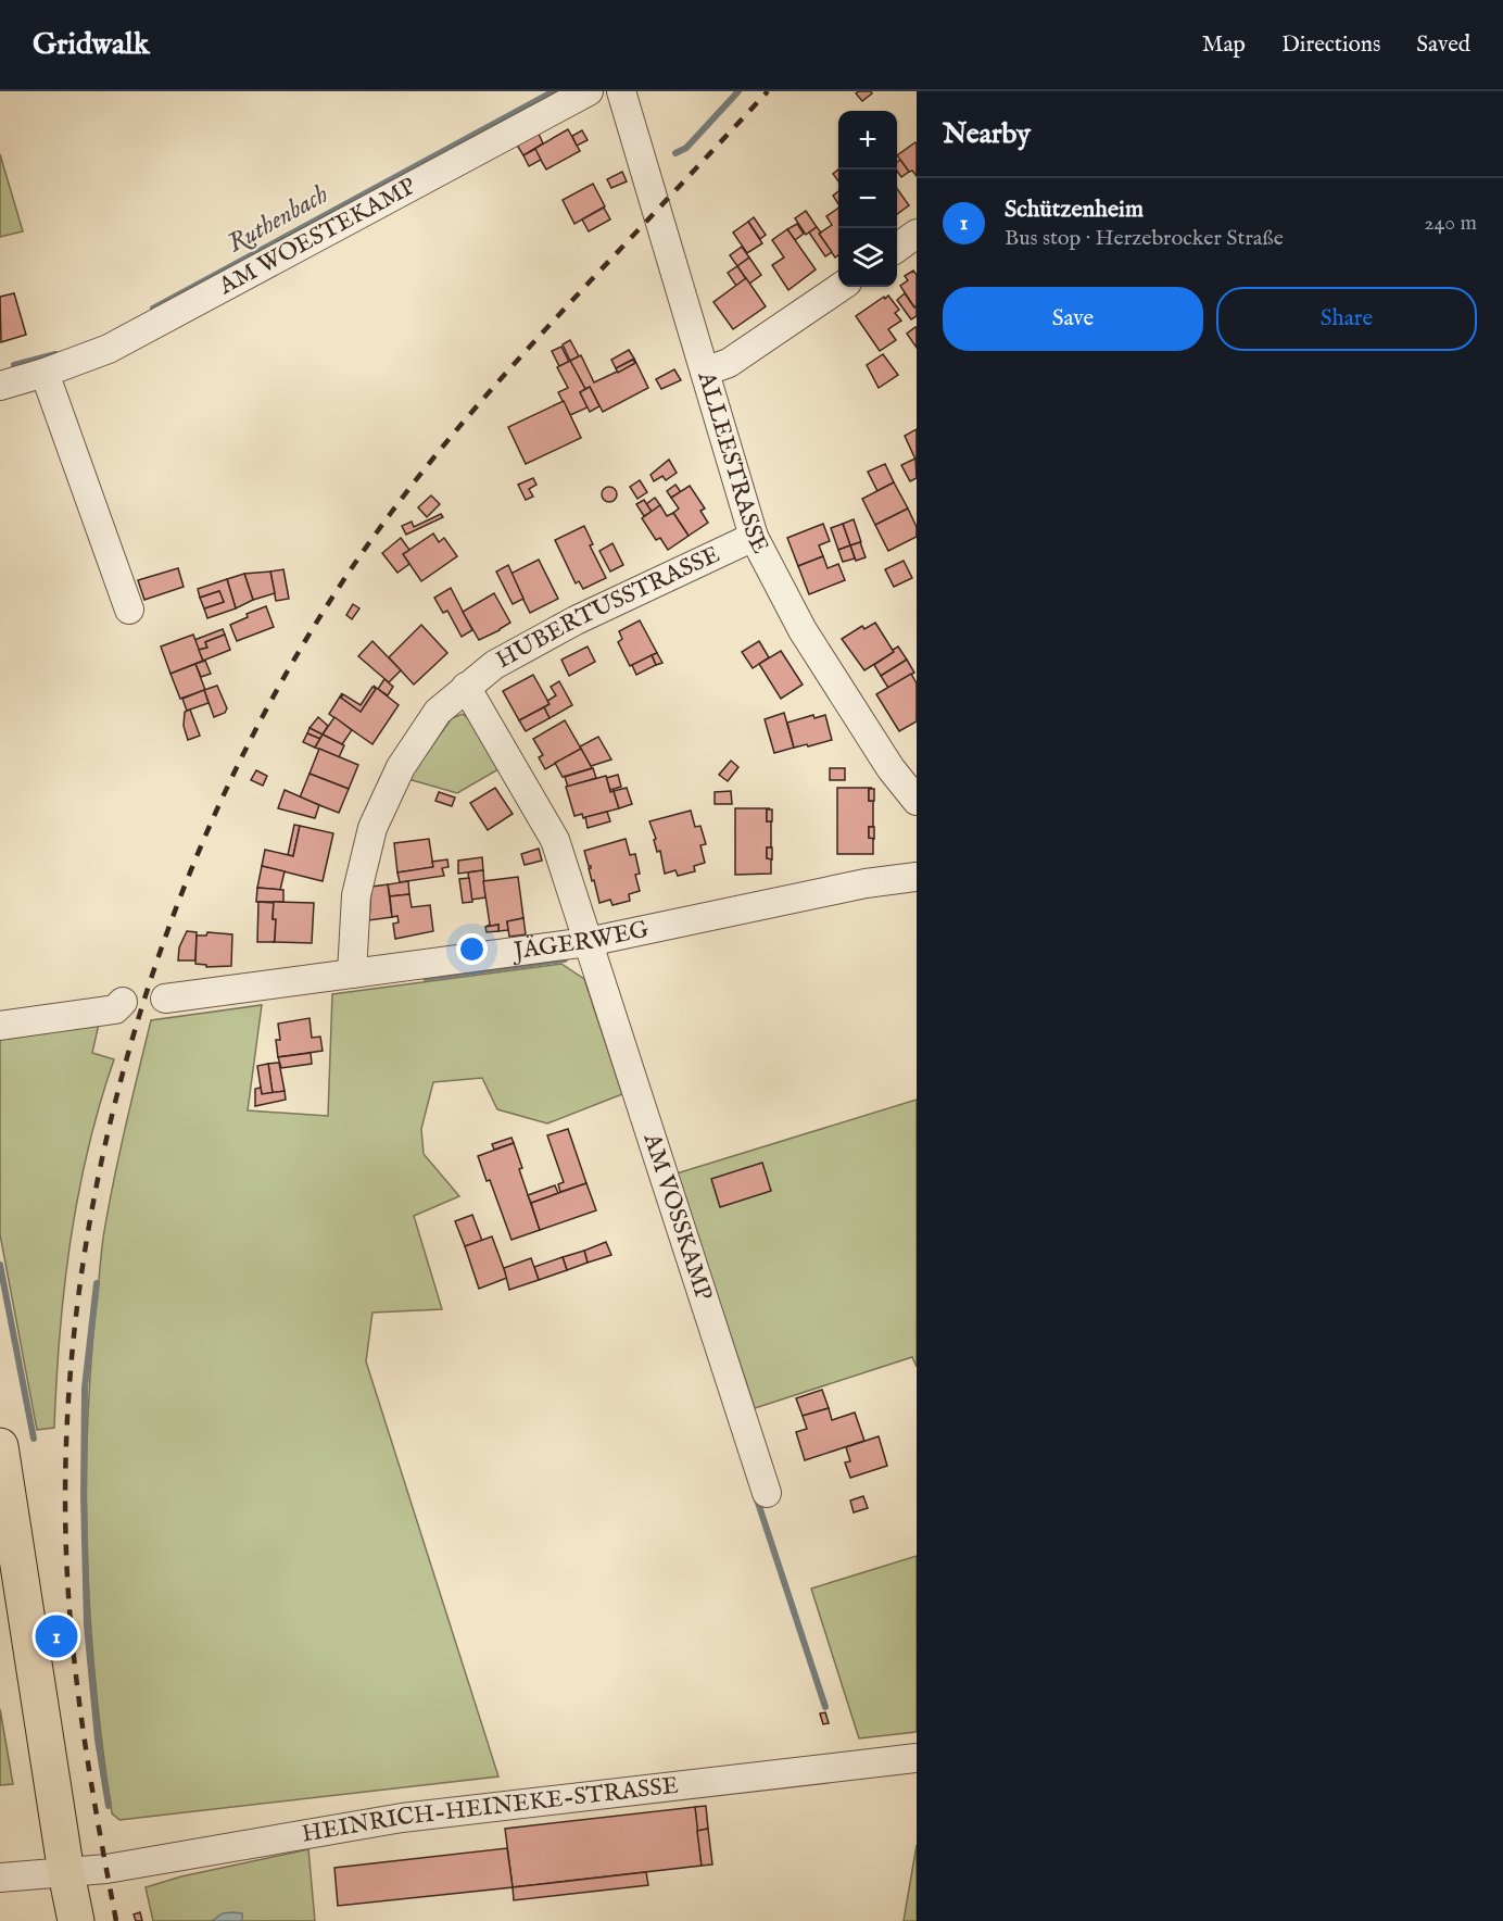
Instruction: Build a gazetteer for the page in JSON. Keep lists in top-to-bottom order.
{
  "streets": {
    "street": [
      "AM WOESTEKAMP",
      "ALLEESTRASSE",
      "HUBERTUSSTRASSE",
      "JÄGERWEG",
      "AM VOSSKAMP",
      "HEINRICH-HEINEKE-STRASSE"
    ]
  },
  "crossings": [
    ["ALLEESTRASSE", "HUBERTUSSTRASSE"],
    ["HUBERTUSSTRASSE", "JÄGERWEG"],
    ["JÄGERWEG", "AM VOSSKAMP"]
  ],
  "water": ["Ruthenbach"],
  "page": {
    "header": "Gridwalk",
    "nav": ["Map", "Directions", "Saved"],
    "heading": "Nearby",
    "map_buttons": ["+", "−"],
    "list": [
      {
        "mark": "1",
        "name": "Schützenheim",
        "note": "Bus stop · Herzebrocker Straße",
        "value": "240 m"
      }
    ],
    "buttons": ["Save", "Share"],
    "pins": "1"
  }
}
